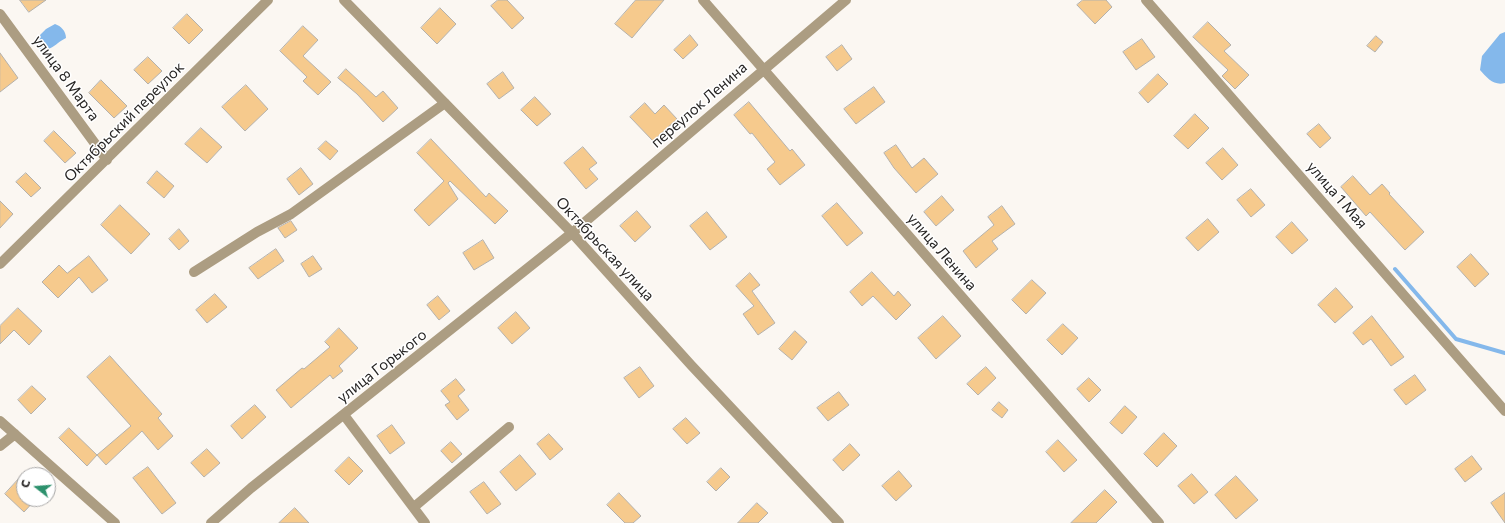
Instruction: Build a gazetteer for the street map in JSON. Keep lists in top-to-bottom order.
{
  "streets": {
    "street": [
      "улица 8 Марта",
      "переулок Ленина",
      "Октябрьский переулок",
      "улица 1 Мая",
      "Октябрьская улица",
      "улица Ленина",
      "улица Горького"
    ]
  },
  "crossings": [
    ["улица 8 Марта", "Октябрьский переулок"],
    ["переулок Ленина", "Октябрьская улица"],
    ["переулок Ленина", "улица Ленина"],
    ["переулок Ленина", "улица Горького"],
    ["Октябрьская улица", "улица Горького"]
  ],
  "north": "left"
}
